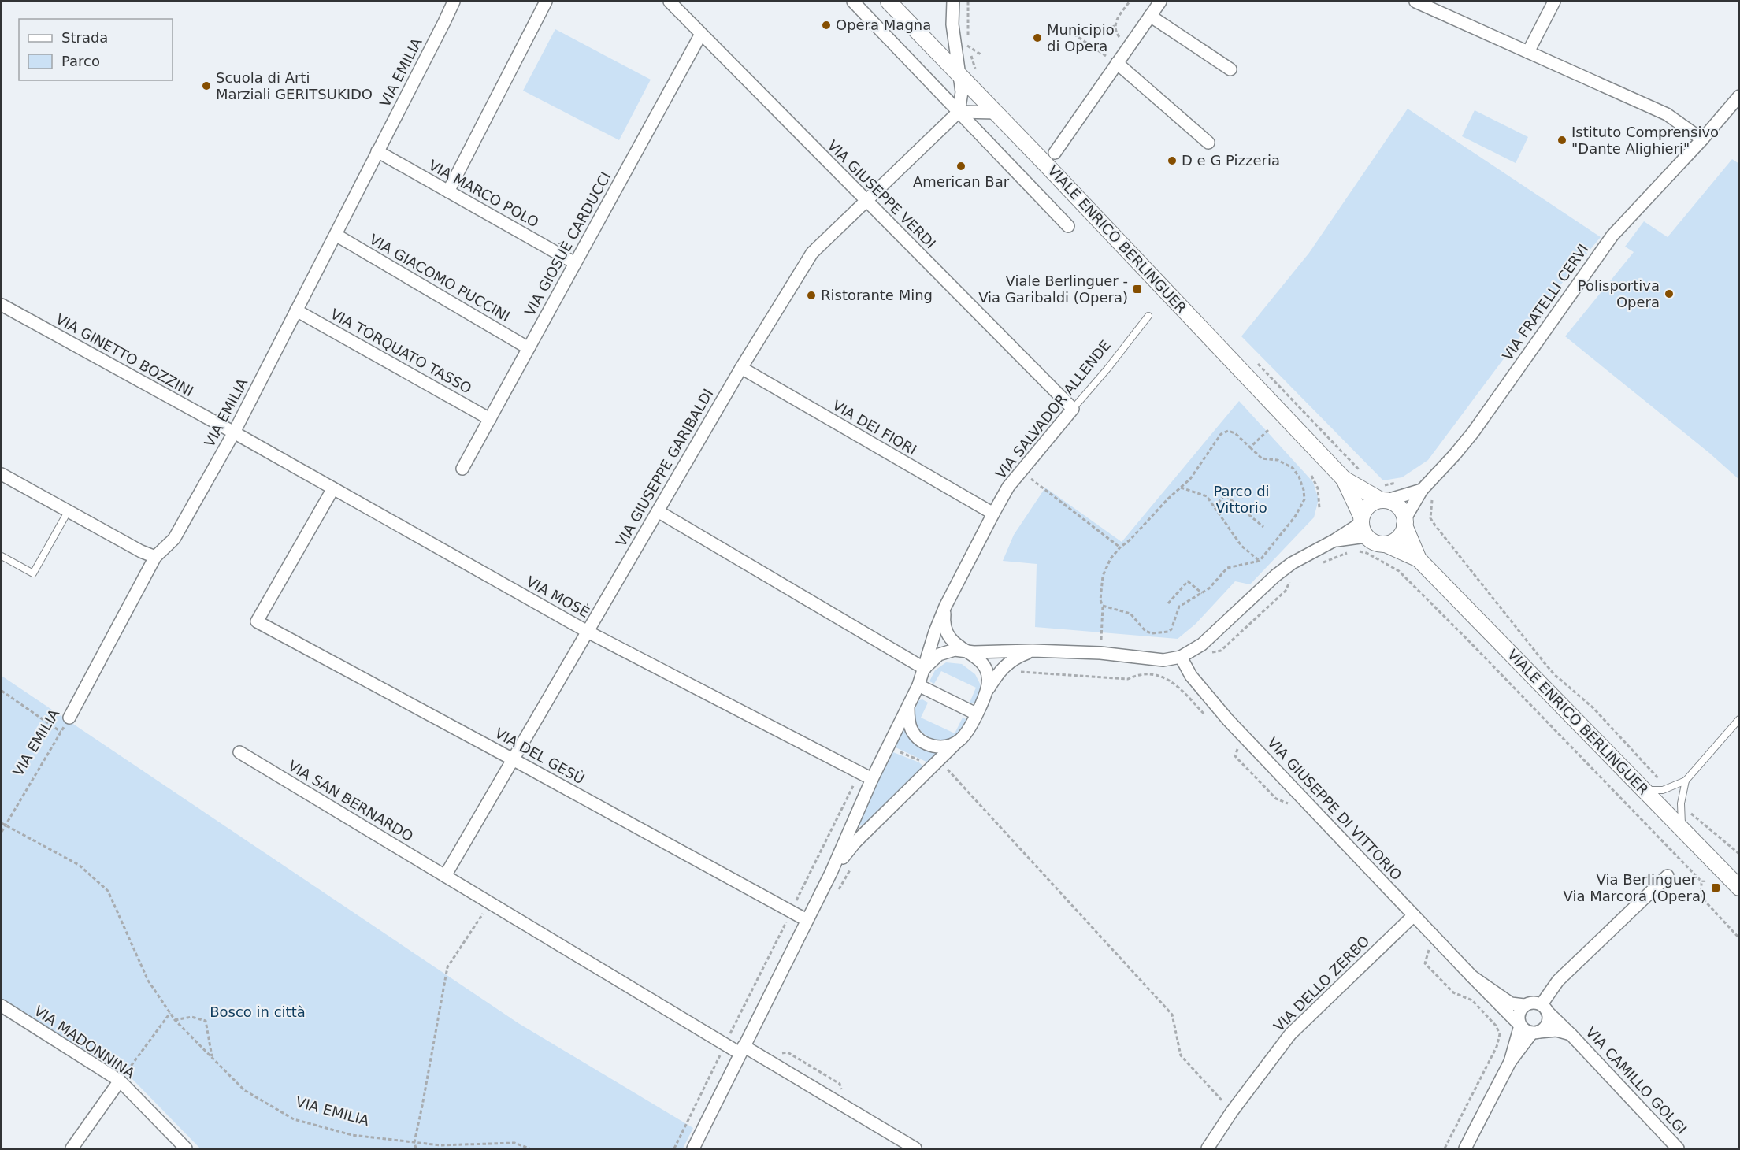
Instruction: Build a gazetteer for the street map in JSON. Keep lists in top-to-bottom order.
{
  "streets": {
    "street": [
      "VIA EMILIA",
      "VIA MARCO POLO",
      "VIA GIUSEPPE VERDI",
      "VIALE ENRICO BERLINGUER",
      "VIA GIOSUÈ CARDUCCI",
      "VIA GIACOMO PUCCINI",
      "VIA FRATELLI CERVI",
      "VIA TORQUATO TASSO",
      "VIA GINETTO BOZZINI",
      "VIA SALVADOR ALLENDE",
      "VIA DEI FIORI",
      "VIA GIUSEPPE GARIBALDI",
      "VIA MOSÈ",
      "VIA DEL GESÙ",
      "VIA SAN BERNARDO",
      "VIA GIUSEPPE DI VITTORIO",
      "VIA DELLO ZERBO",
      "VIA MADONNINA",
      "VIA CAMILLO GOLGI"
    ]
  },
  "crossings": [
    ["VIA EMILIA", "VIA MARCO POLO"],
    ["VIA EMILIA", "VIA GIACOMO PUCCINI"],
    ["VIA EMILIA", "VIA TORQUATO TASSO"],
    ["VIA EMILIA", "VIA GINETTO BOZZINI"],
    ["VIA EMILIA", "VIA MOSÈ"],
    ["VIA MARCO POLO", "VIA GIOSUÈ CARDUCCI"],
    ["VIA GIUSEPPE VERDI", "VIA GIOSUÈ CARDUCCI"],
    ["VIA GIUSEPPE VERDI", "VIA SALVADOR ALLENDE"],
    ["VIA GIUSEPPE VERDI", "VIA GIUSEPPE GARIBALDI"],
    ["VIALE ENRICO BERLINGUER", "VIA FRATELLI CERVI"],
    ["VIA GIOSUÈ CARDUCCI", "VIA GIACOMO PUCCINI"],
    ["VIA GIOSUÈ CARDUCCI", "VIA TORQUATO TASSO"],
    ["VIA GINETTO BOZZINI", "VIA MOSÈ"],
    ["VIA SALVADOR ALLENDE", "VIA DEI FIORI"],
    ["VIA SALVADOR ALLENDE", "VIA MOSÈ"],
    ["VIA DEI FIORI", "VIA GIUSEPPE GARIBALDI"],
    ["VIA GIUSEPPE GARIBALDI", "VIA MOSÈ"],
    ["VIA GIUSEPPE GARIBALDI", "VIA DEL GESÙ"],
    ["VIA GIUSEPPE GARIBALDI", "VIA SAN BERNARDO"],
    ["VIA MOSÈ", "VIA DEL GESÙ"],
    ["VIA GIUSEPPE DI VITTORIO", "VIA DELLO ZERBO"],
    ["VIA GIUSEPPE DI VITTORIO", "VIA CAMILLO GOLGI"]
  ],
  "parks": ["Parco di Vittorio", "Bosco in città"],
  "places": {
    "other": [
      "Opera Magna",
      "Municipio di Opera",
      "Scuola di Arti Marziali GERITSUKIDO",
      "Istituto Comprensivo \"Dante Alighieri\"",
      "D e G Pizzeria",
      "American Bar",
      "Polisportiva Opera",
      "Ristorante Ming"
    ],
    "transit": ["Viale Berlinguer - Via Garibaldi (Opera)", "Via Berlinguer - Via Marcora (Opera)"]
  },
  "legend": ["Strada", "Parco"]
}
